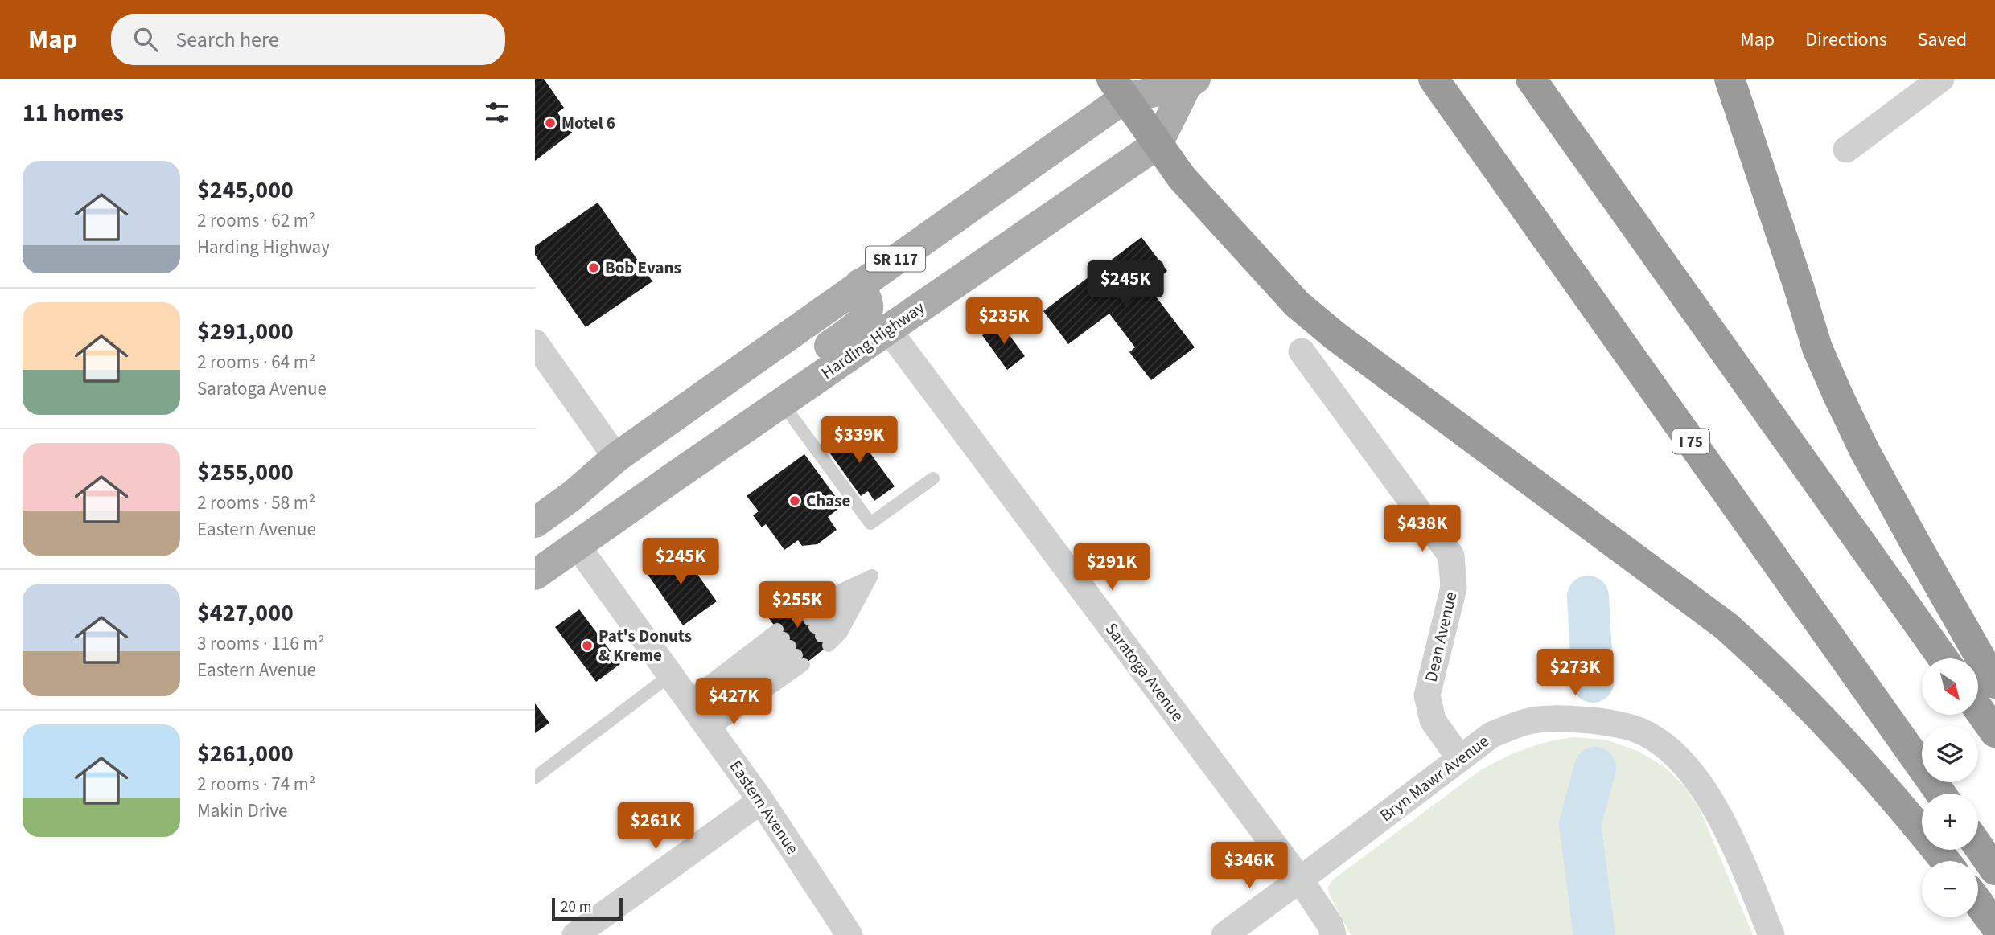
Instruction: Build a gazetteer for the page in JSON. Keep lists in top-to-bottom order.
{
  "streets": {
    "highway": ["I 75"],
    "main road": ["SR 117", "Harding Highway"],
    "street": [
      "Dean Avenue",
      "Saratoga Avenue",
      "Bryn Mawr Avenue",
      "Eastern Avenue"
    ]
  },
  "crossings": [
    ["Harding Highway", "Saratoga Avenue"],
    ["Harding Highway", "Eastern Avenue"],
    ["Dean Avenue", "Bryn Mawr Avenue"],
    ["Saratoga Avenue", "Bryn Mawr Avenue"]
  ],
  "places": [
    "Motel 6",
    "Bob Evans",
    "Chase",
    "Pat's Donuts & Kreme"
  ],
  "scale_bar": "20 m",
  "north": "bottom right",
  "page": {
    "header": "Map",
    "search": "Search here",
    "nav": ["Map", "Directions", "Saved"],
    "heading": "11 homes",
    "list": [
      {
        "name": "$245,000",
        "note": "2 rooms · 62 m² · Harding Highway"
      },
      {
        "name": "$291,000",
        "note": "2 rooms · 64 m² · Saratoga Avenue"
      },
      {
        "name": "$255,000",
        "note": "2 rooms · 58 m² · Eastern Avenue"
      },
      {
        "name": "$427,000",
        "note": "3 rooms · 116 m² · Eastern Avenue"
      },
      {
        "name": "$261,000",
        "note": "2 rooms · 74 m² · Makin Drive"
      }
    ],
    "price": [
      "$245K",
      "$235K",
      "$339K",
      "$438K",
      "$245K",
      "$291K",
      "$255K",
      "$273K",
      "$427K",
      "$261K",
      "$346K"
    ],
    "map_buttons": ["+", "−"],
    "scale": "20 m"
  }
}
